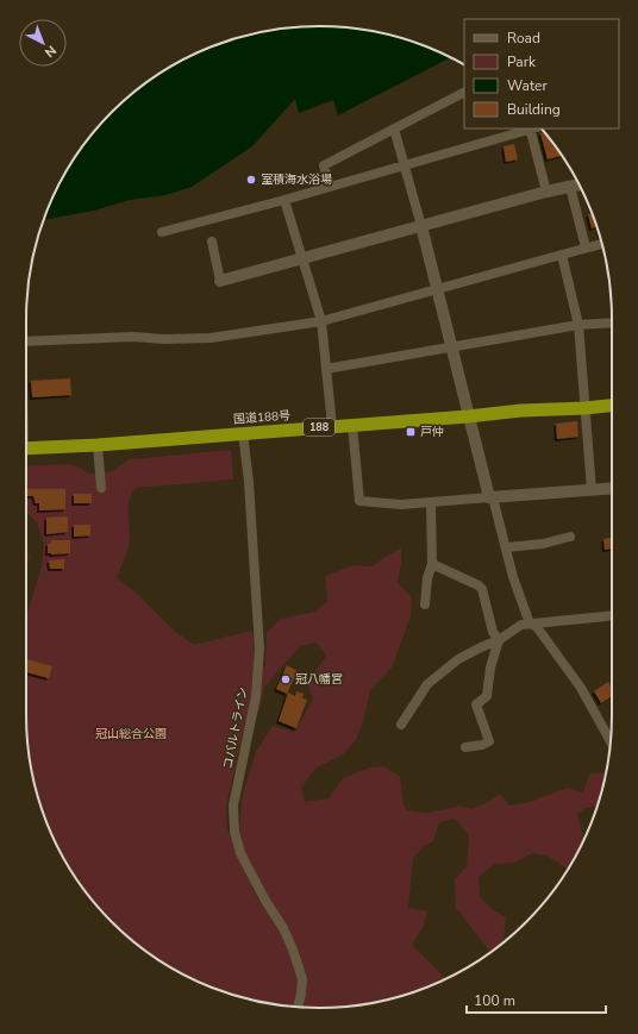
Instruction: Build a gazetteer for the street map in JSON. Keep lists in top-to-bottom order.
{
  "streets": {
    "highway": ["国道188号", "188"],
    "street": ["コバルトライン"]
  },
  "crossings": [
    ["国道188号", "コバルトライン"]
  ],
  "parks": ["冠山総合公園"],
  "places": {
    "other": ["室積海水浴場", "冠八幡宮"],
    "transit": ["戸仲"]
  },
  "legend": [
    "Road",
    "Park",
    "Water",
    "Building"
  ],
  "scale_bar": "100 m",
  "north": "bottom right"
}
